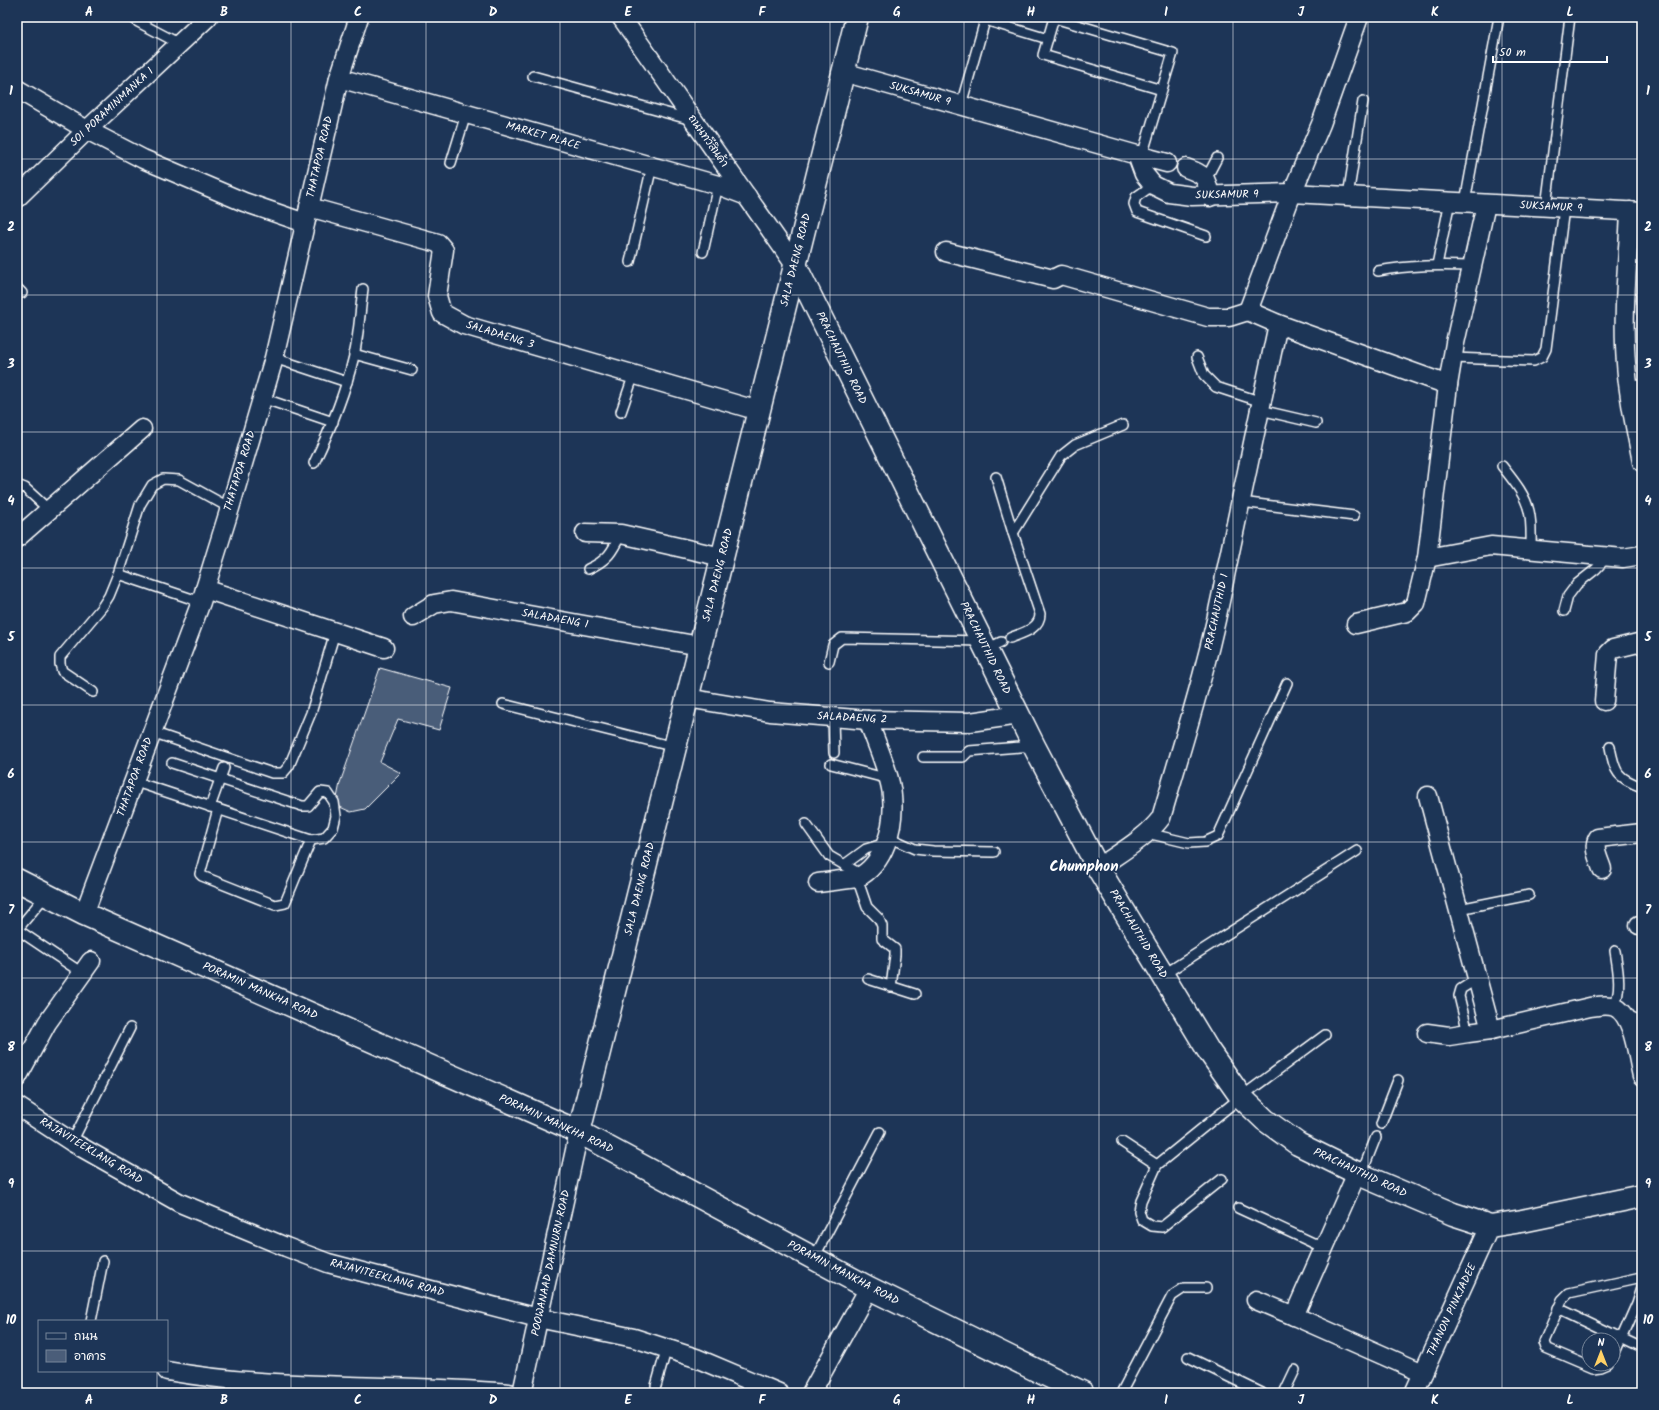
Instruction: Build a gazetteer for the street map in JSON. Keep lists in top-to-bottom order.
{
  "streets": {
    "street": [
      "SUKSAMUR 9",
      "SOI PORAMINMANKA 1",
      "MARKET PLACE",
      "ถนนทวีสินค้า",
      "THATAPOA ROAD",
      "SALA DAENG ROAD",
      "SALADAENG 3",
      "PRACHAUTHID ROAD",
      "PRACHAUTHID 1",
      "SALADAENG 1",
      "SALADAENG 2",
      "PORAMIN MANKHA ROAD",
      "RAJAVITEEKLANG ROAD",
      "POOWANAAD DAMNURN ROAD",
      "THANON PINKJADEE"
    ]
  },
  "crossings": [
    ["SUKSAMUR 9", "SALA DAENG ROAD"],
    ["SOI PORAMINMANKA 1", "SALADAENG 3"],
    ["MARKET PLACE", "ถนนทวีสินค้า"],
    ["MARKET PLACE", "THATAPOA ROAD"],
    ["ถนนทวีสินค้า", "SALA DAENG ROAD"],
    ["ถนนทวีสินค้า", "PRACHAUTHID ROAD"],
    ["THATAPOA ROAD", "SALADAENG 3"],
    ["THATAPOA ROAD", "PORAMIN MANKHA ROAD"],
    ["SALA DAENG ROAD", "SALADAENG 3"],
    ["SALA DAENG ROAD", "PRACHAUTHID ROAD"],
    ["SALA DAENG ROAD", "SALADAENG 1"],
    ["SALA DAENG ROAD", "SALADAENG 2"],
    ["SALA DAENG ROAD", "PORAMIN MANKHA ROAD"],
    ["SALA DAENG ROAD", "POOWANAAD DAMNURN ROAD"],
    ["PRACHAUTHID ROAD", "PRACHAUTHID 1"],
    ["PRACHAUTHID ROAD", "SALADAENG 2"],
    ["PRACHAUTHID ROAD", "THANON PINKJADEE"],
    ["PORAMIN MANKHA ROAD", "POOWANAAD DAMNURN ROAD"],
    ["RAJAVITEEKLANG ROAD", "POOWANAAD DAMNURN ROAD"]
  ],
  "districts": ["Chumphon"],
  "legend": ["ถนน", "อาคาร"],
  "scale_bar": "50 m",
  "north": "top",
  "grid": {
    "columns": [
      "A",
      "B",
      "C",
      "D",
      "E",
      "F",
      "G",
      "H",
      "I",
      "J",
      "K",
      "L"
    ],
    "rows": [
      "1",
      "2",
      "3",
      "4",
      "5",
      "6",
      "7",
      "8",
      "9",
      "10"
    ]
  }
}
